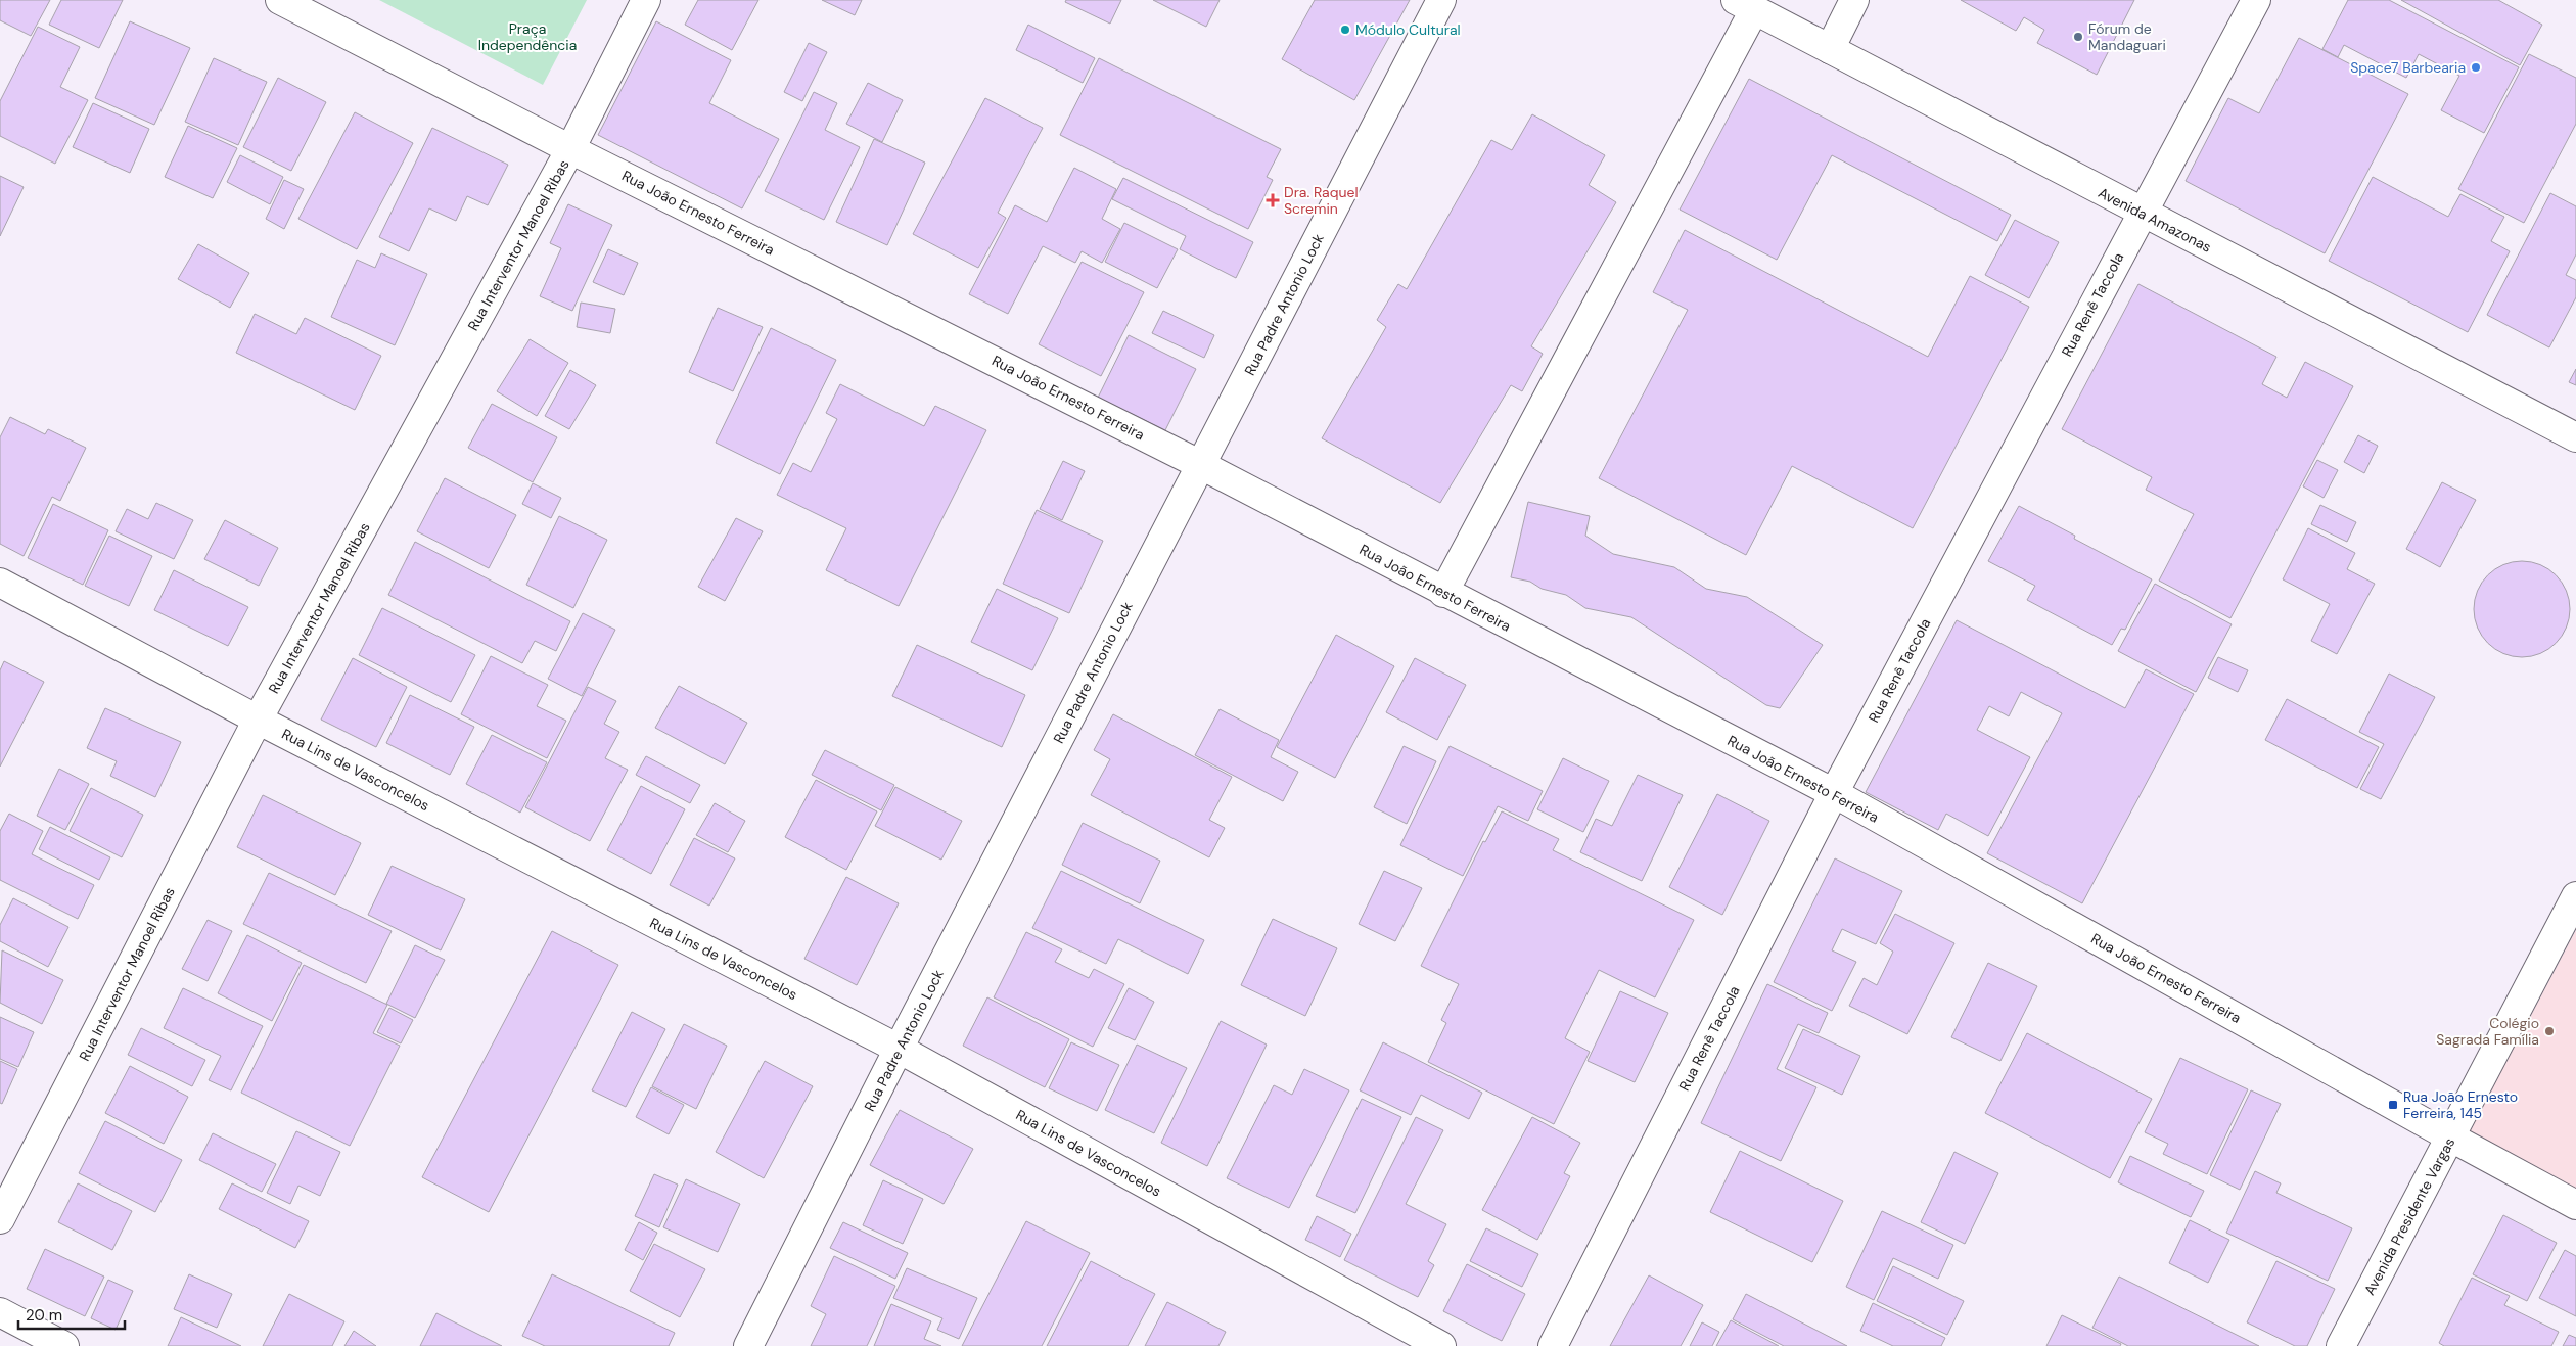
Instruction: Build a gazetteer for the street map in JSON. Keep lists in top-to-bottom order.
{
  "streets": {
    "street": [
      "Rua João Ernesto Ferreira",
      "Avenida Amazonas",
      "Rua Interventor Manoel Ribas",
      "Rua Padre Antonio Lock",
      "Rua Renê Taccola",
      "Rua Lins de Vasconcelos",
      "Avenida Presidente Vargas"
    ]
  },
  "crossings": [
    ["Rua João Ernesto Ferreira", "Rua Interventor Manoel Ribas"],
    ["Rua João Ernesto Ferreira", "Rua Padre Antonio Lock"],
    ["Rua João Ernesto Ferreira", "Rua Renê Taccola"],
    ["Rua João Ernesto Ferreira", "Avenida Presidente Vargas"],
    ["Avenida Amazonas", "Rua Renê Taccola"],
    ["Rua Interventor Manoel Ribas", "Rua Lins de Vasconcelos"],
    ["Rua Padre Antonio Lock", "Rua Lins de Vasconcelos"]
  ],
  "parks": ["Praça Independência"],
  "places": {
    "other": [
      "Módulo Cultural",
      "Fórum de Mandaguari",
      "Space7 Barbearia",
      "Colégio Sagrada Família"
    ],
    "health": ["Dra. Raquel Scremin"],
    "transit": ["Rua João Ernesto Ferreira, 145"]
  },
  "scale_bar": "20 m"
}
